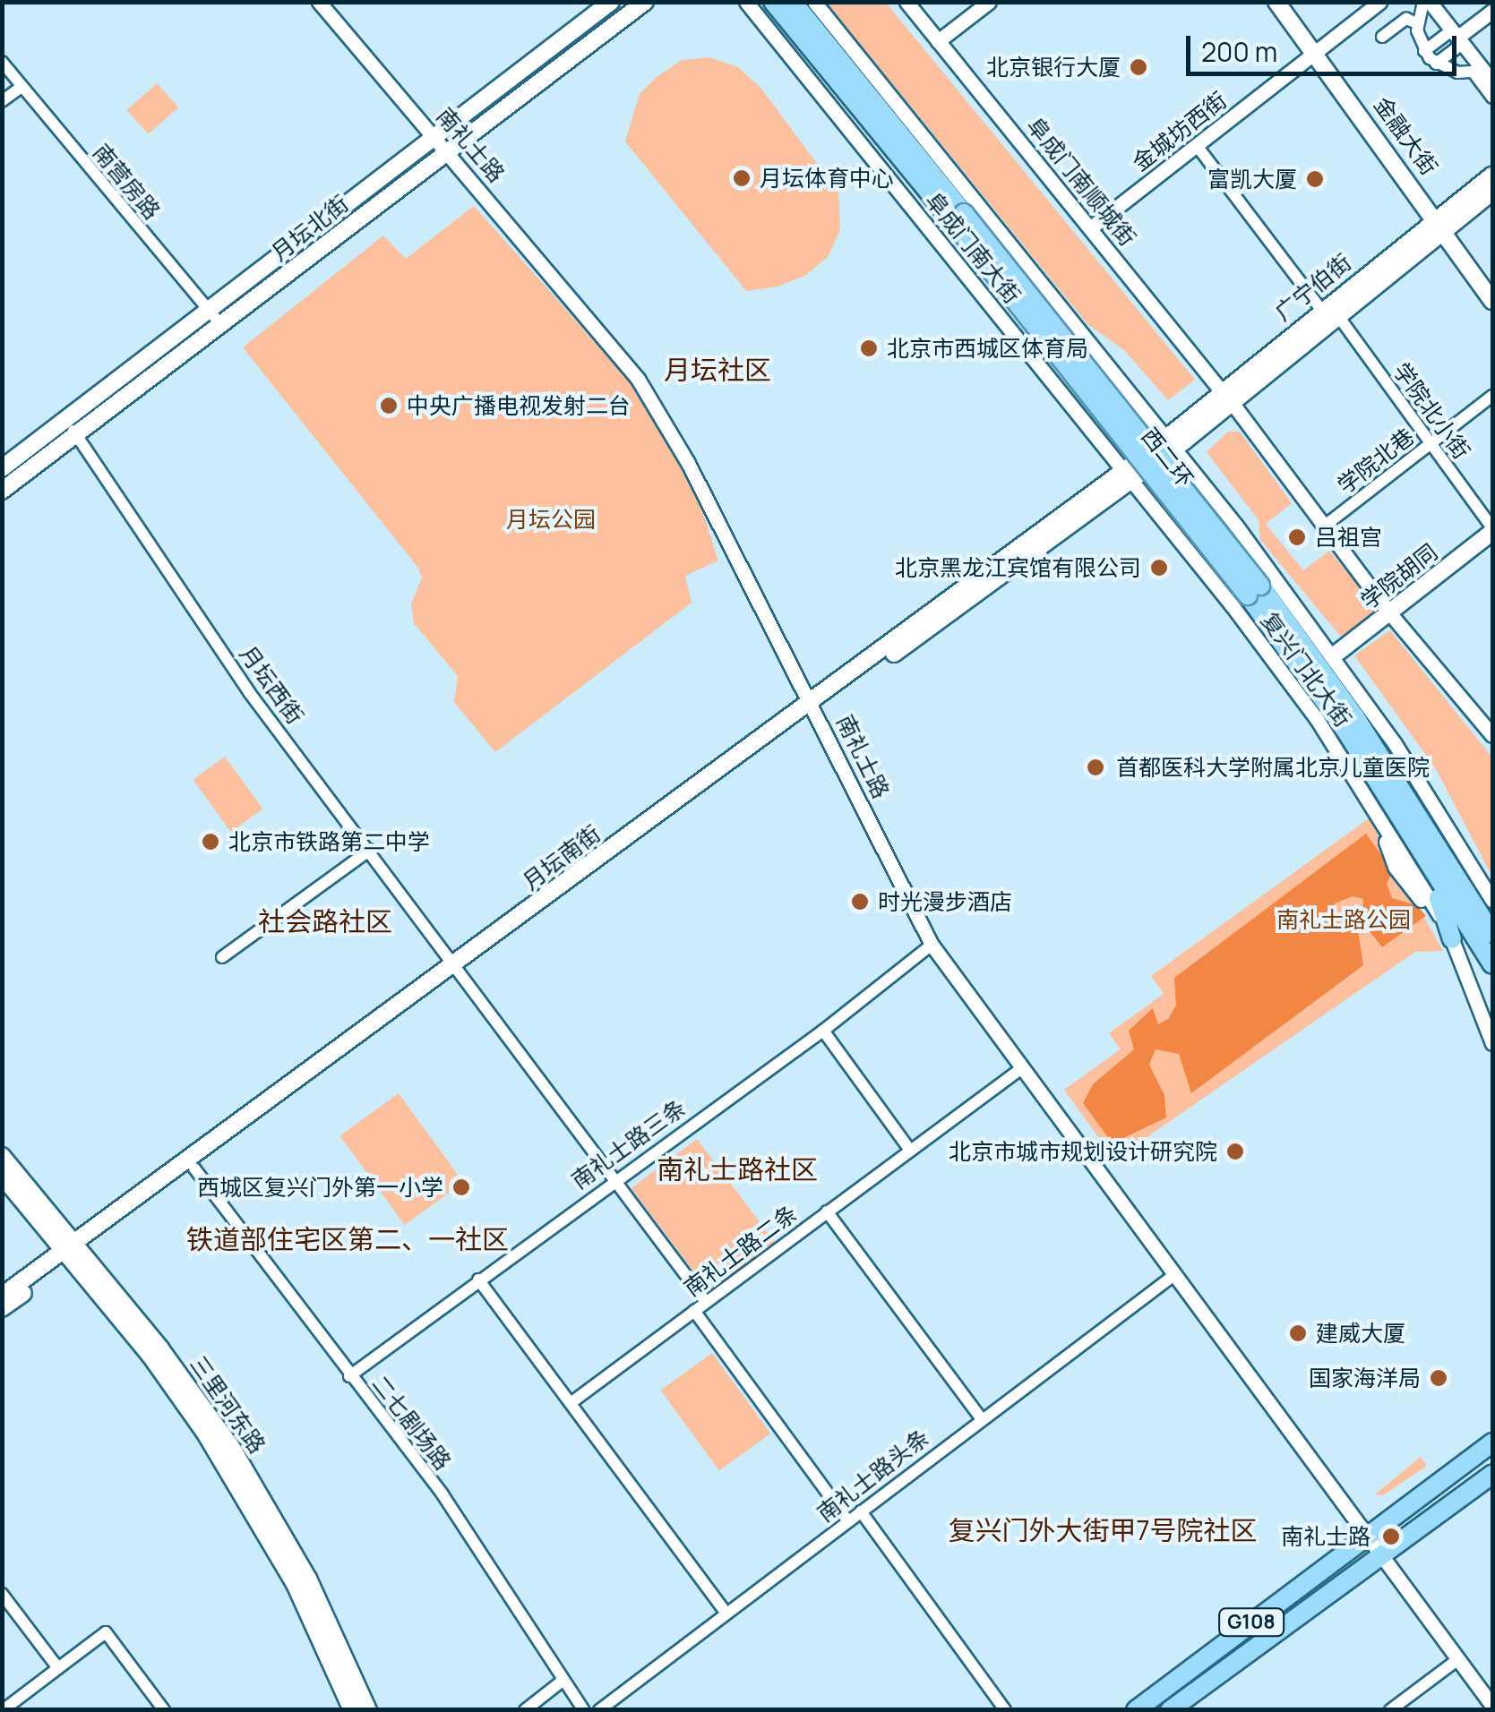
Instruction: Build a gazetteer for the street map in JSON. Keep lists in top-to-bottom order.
{
  "streets": {
    "highway": ["西二环", "G108"],
    "main road": [
      "金融大街",
      "月坛北街",
      "广宁伯街",
      "学院胡同",
      "月坛南街",
      "三里河东路"
    ],
    "street": [
      "金城坊西街",
      "南礼士路",
      "南营房路",
      "阜成门南顺城街",
      "阜成门南大街",
      "学院北小街",
      "学院北巷",
      "复兴门北大街",
      "月坛西街",
      "南礼士路三条",
      "南礼士路二条",
      "二七剧场路",
      "南礼士路头条"
    ]
  },
  "crossings": [
    ["金城坊西街", "金融大街"],
    ["金城坊西街", "阜成门南顺城街"],
    ["金融大街", "广宁伯街"],
    ["南礼士路", "月坛北街"],
    ["南礼士路", "月坛南街"],
    ["南礼士路", "南礼士路三条"],
    ["南礼士路", "南礼士路二条"],
    ["南礼士路", "南礼士路头条"],
    ["南礼士路", "G108"],
    ["南营房路", "月坛北街"],
    ["阜成门南顺城街", "广宁伯街"],
    ["阜成门南顺城街", "学院北巷"],
    ["阜成门南顺城街", "学院胡同"],
    ["月坛北街", "月坛西街"],
    ["阜成门南大街", "广宁伯街"],
    ["阜成门南大街", "复兴门北大街"],
    ["阜成门南大街", "月坛南街"],
    ["广宁伯街", "学院北小街"],
    ["广宁伯街", "复兴门北大街"],
    ["广宁伯街", "月坛南街"],
    ["学院北小街", "学院北巷"],
    ["学院北小街", "学院胡同"],
    ["学院胡同", "复兴门北大街"],
    ["复兴门北大街", "月坛南街"],
    ["月坛西街", "月坛南街"],
    ["月坛西街", "南礼士路三条"],
    ["月坛西街", "南礼士路二条"],
    ["月坛南街", "三里河东路"],
    ["月坛南街", "二七剧场路"],
    ["南礼士路三条", "二七剧场路"]
  ],
  "districts": [
    "月坛社区",
    "社会路社区",
    "南礼士路社区",
    "铁道部住宅区第二、一社区",
    "复兴门外大街甲7号院社区"
  ],
  "parks": ["月坛公园", "南礼士路公园"],
  "places": [
    "北京银行大厦",
    "月坛体育中心",
    "富凯大厦",
    "北京市西城区体育局",
    "中央广播电视发射二台",
    "吕祖宫",
    "北京黑龙江宾馆有限公司",
    "首都医科大学附属北京儿童医院",
    "北京市铁路第二中学",
    "时光漫步酒店",
    "北京市城市规划设计研究院",
    "西城区复兴门外第一小学",
    "建威大厦",
    "国家海洋局",
    "南礼士路"
  ],
  "scale_bar": "200 m"
}
